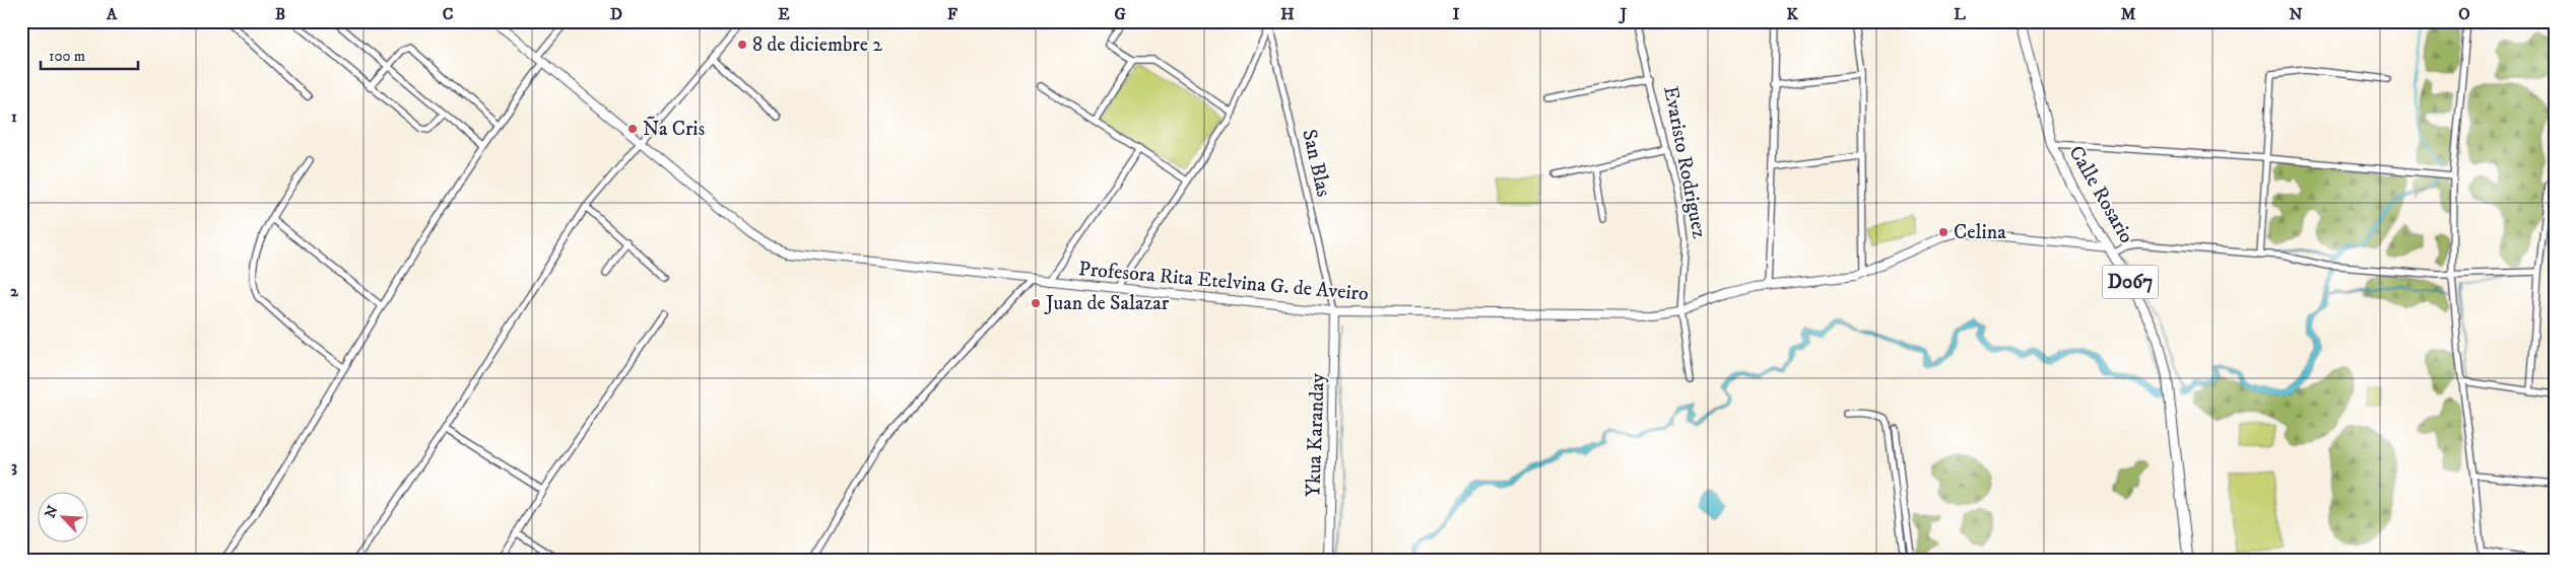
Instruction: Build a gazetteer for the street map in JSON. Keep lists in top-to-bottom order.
{
  "streets": {
    "main road": ["Calle Rosario", "D067"],
    "street": [
      "Evaristo Rodriguez",
      "San Blas",
      "Profesora Rita Etelvina G. de Aveiro",
      "Ykua Karanday"
    ]
  },
  "crossings": [
    ["Evaristo Rodriguez", "Profesora Rita Etelvina G. de Aveiro"],
    ["San Blas", "Profesora Rita Etelvina G. de Aveiro"],
    ["San Blas", "Ykua Karanday"],
    ["Calle Rosario", "Profesora Rita Etelvina G. de Aveiro"],
    ["Profesora Rita Etelvina G. de Aveiro", "Ykua Karanday"]
  ],
  "places": [
    "8 de diciembre 2",
    "Ña Cris",
    "Celina",
    "Juan de Salazar"
  ],
  "scale_bar": "100 m",
  "north": "top left",
  "grid": {
    "columns": [
      "A",
      "B",
      "C",
      "D",
      "E",
      "F",
      "G",
      "H",
      "I",
      "J",
      "K",
      "L",
      "M",
      "N",
      "O"
    ],
    "rows": ["1", "2", "3"]
  }
}
